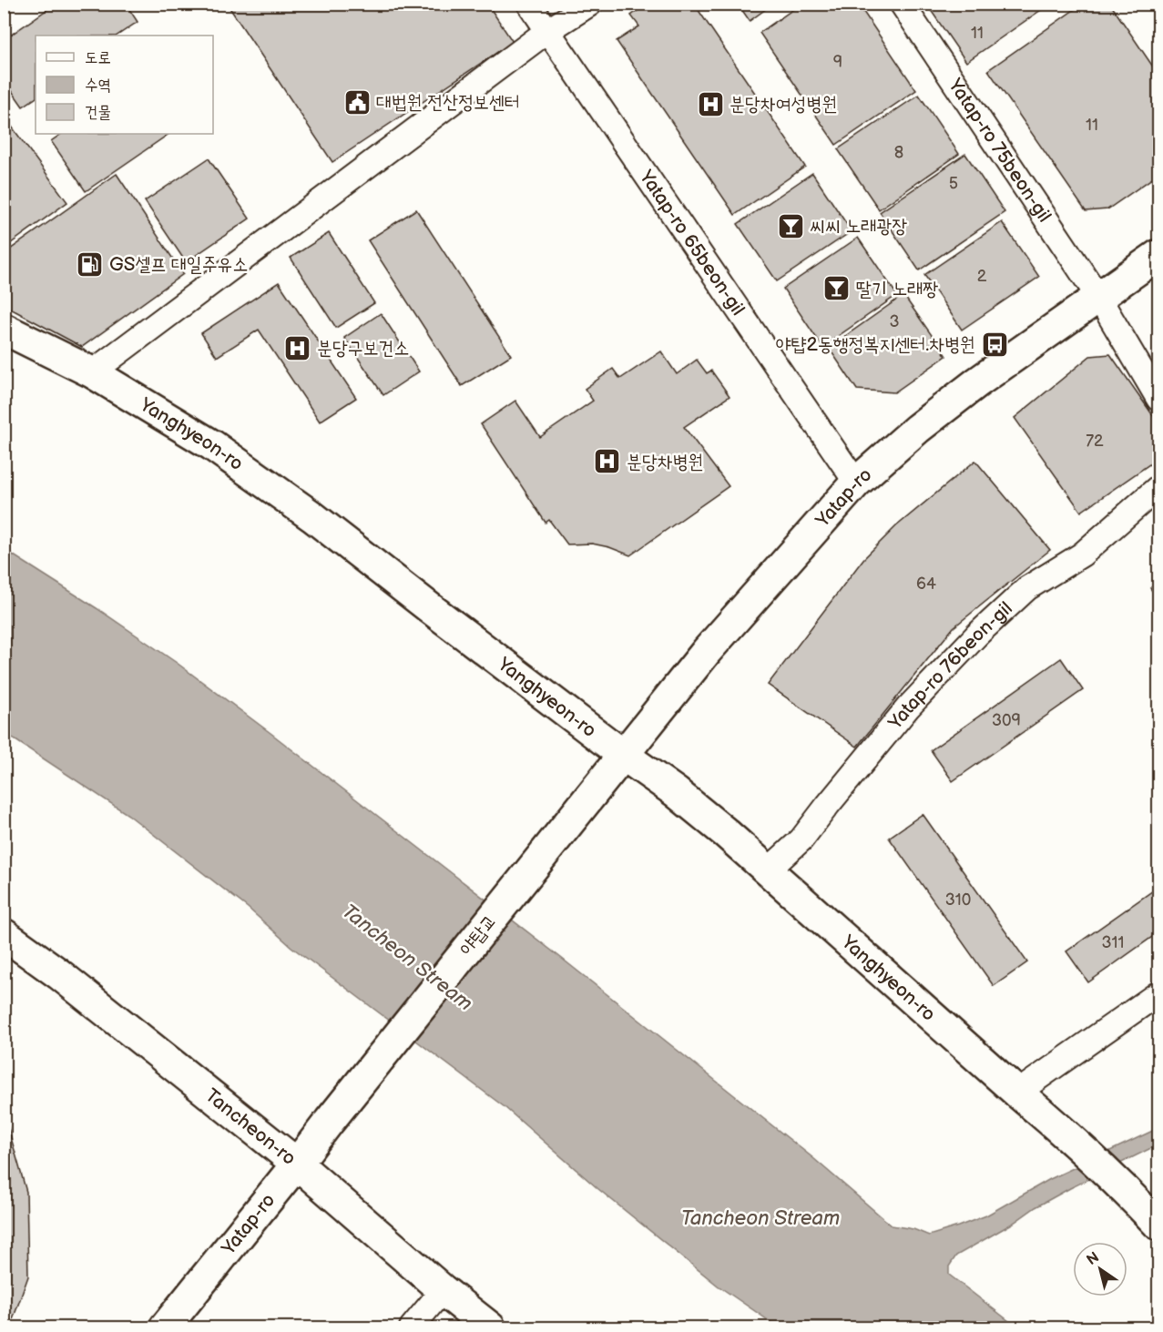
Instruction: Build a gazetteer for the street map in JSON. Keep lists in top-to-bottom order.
{
  "streets": {
    "main road": [
      "Yanghyeon-ro",
      "Yatap-ro",
      "야탑교",
      "Tancheon-ro"
    ],
    "street": ["Yatap-ro 75beon-gil", "Yatap-ro 65beon-gil", "Yatap-ro 76beon-gil"]
  },
  "crossings": [
    ["Yatap-ro 75beon-gil", "Yatap-ro"],
    ["Yatap-ro 65beon-gil", "Yatap-ro"],
    ["Yanghyeon-ro", "Yatap-ro"],
    ["Yanghyeon-ro", "Yatap-ro 76beon-gil"],
    ["Yatap-ro", "야탑교"],
    ["Yatap-ro", "Tancheon-ro"]
  ],
  "water": ["Tancheon Stream"],
  "places": {
    "public building": ["대법원 전산정보센터"],
    "hospital": ["분당차여성병원", "분당구보건소", "분당차병원"],
    "bar": ["씨씨 노래광장", "딸기 노래짱"],
    "fuel station": ["GS셀프 대일주유소"],
    "bus stop": ["야턉2동행정복지센터.차병원"]
  },
  "house_numbers": [
    "11",
    "9",
    "11",
    "8",
    "5",
    "2",
    "3",
    "72",
    "64",
    "309",
    "310",
    "311"
  ],
  "legend": ["도로", "수역", "건물"],
  "north": "top left"
}
